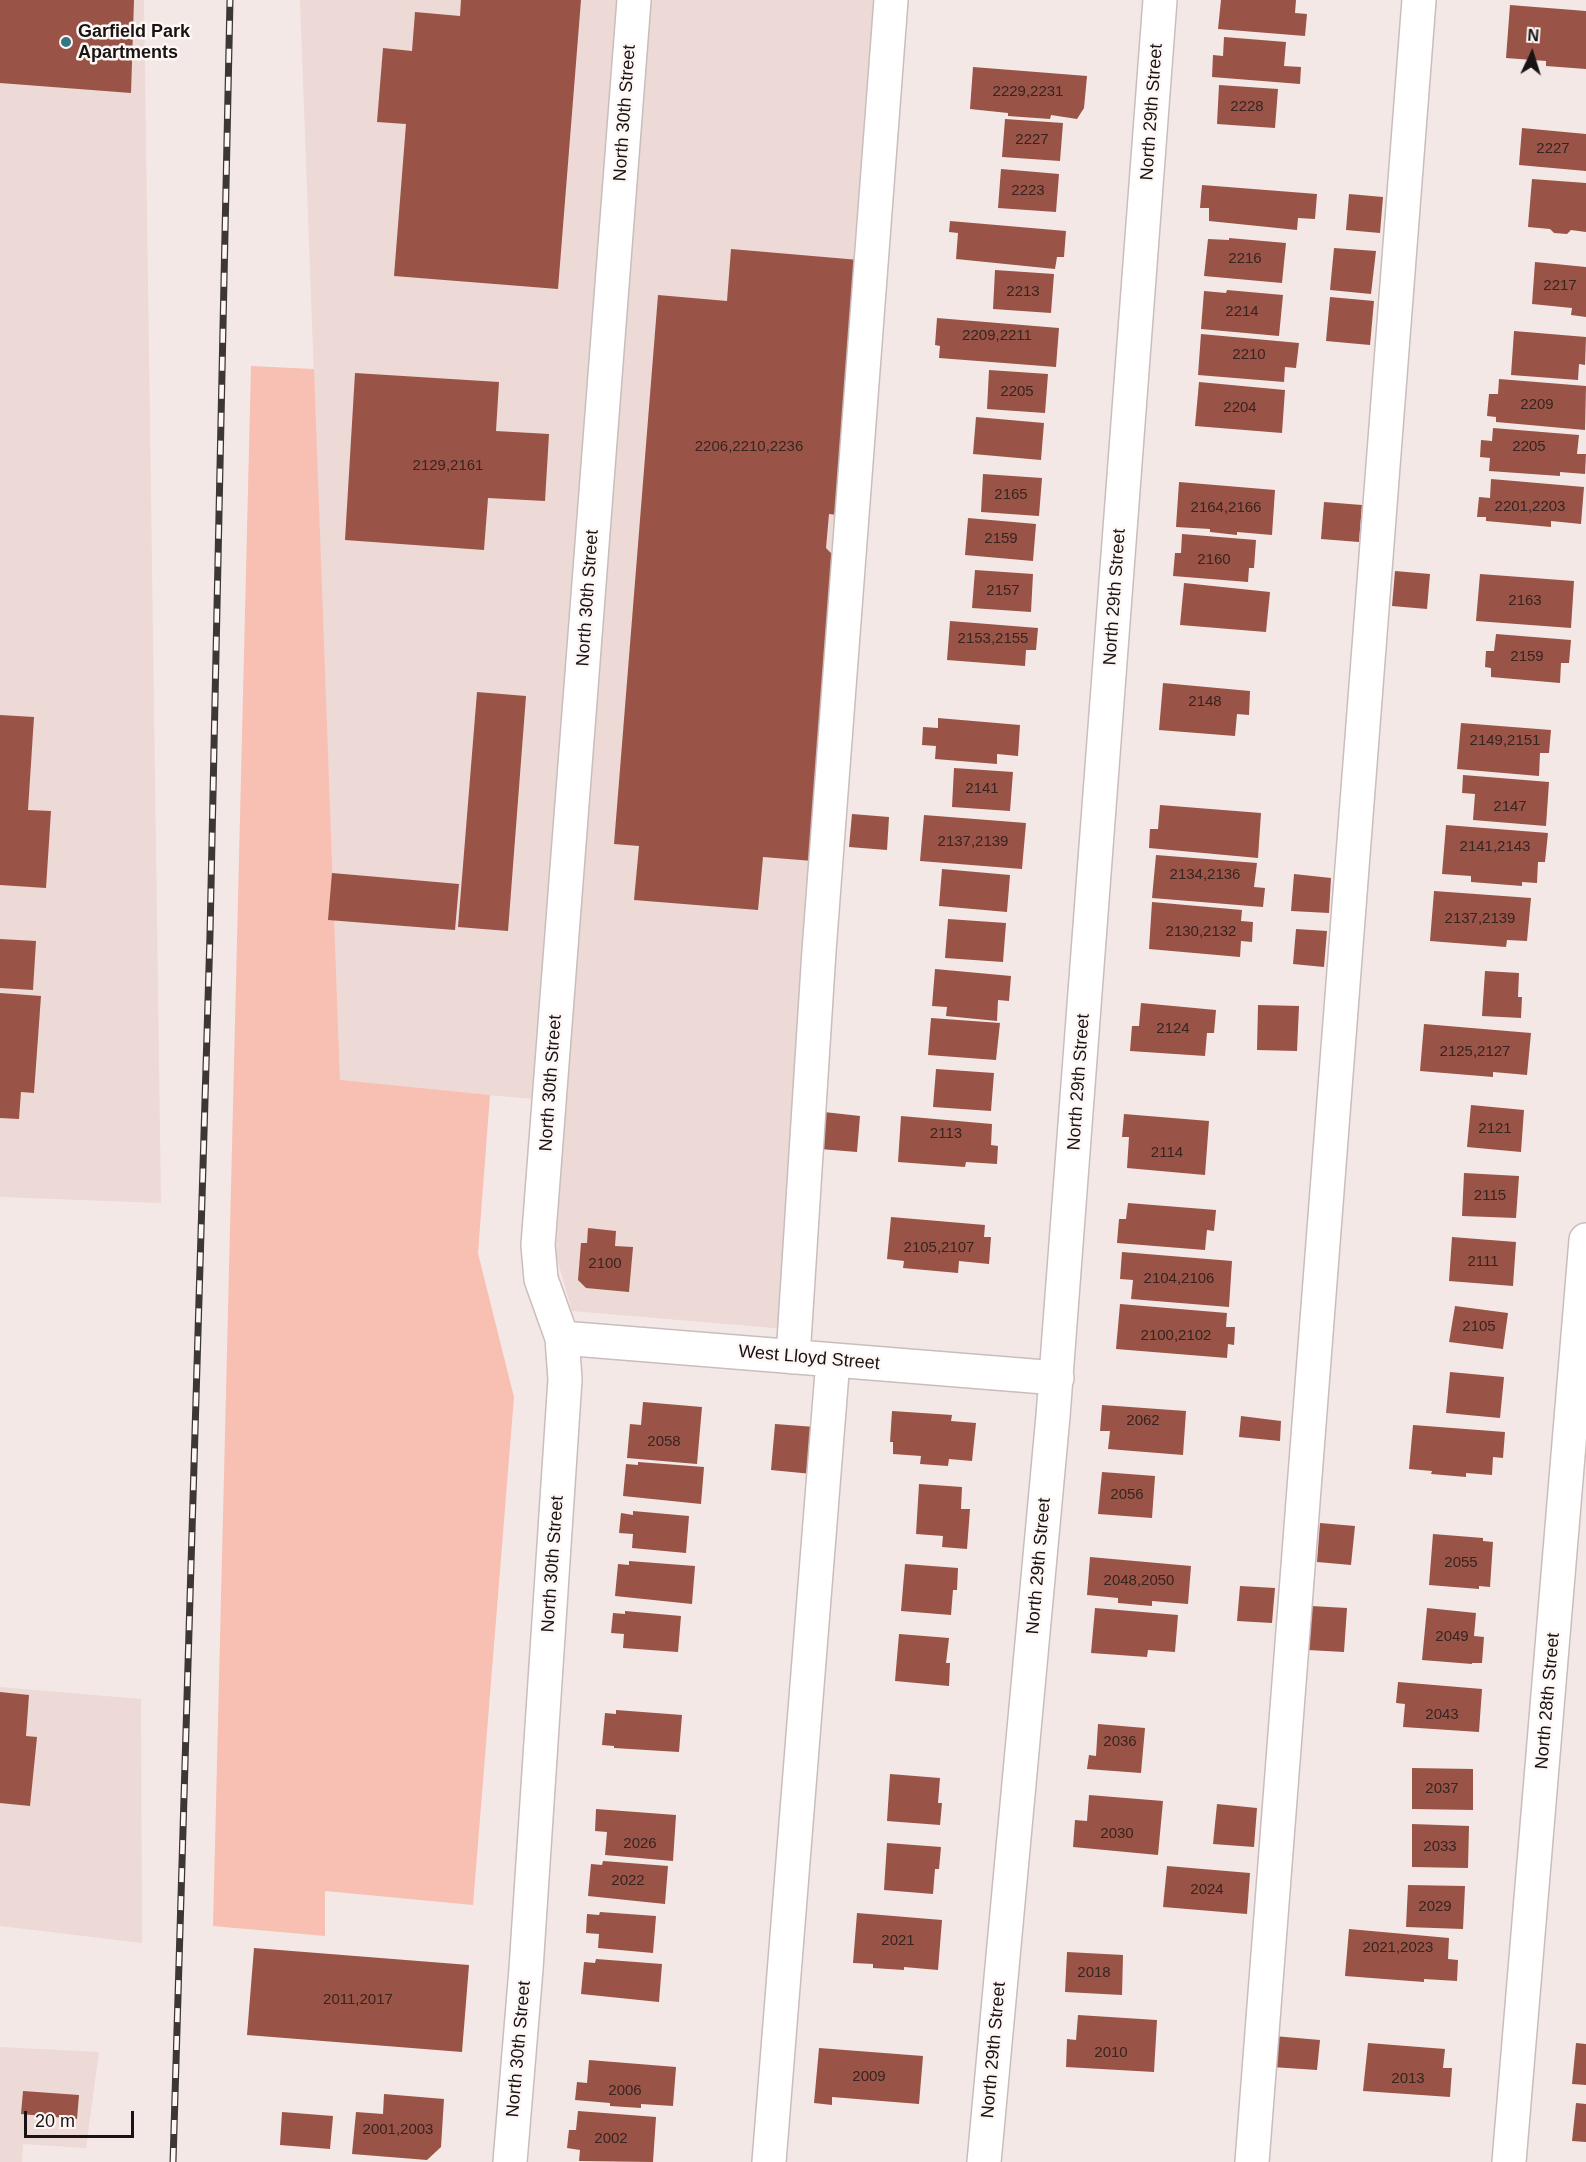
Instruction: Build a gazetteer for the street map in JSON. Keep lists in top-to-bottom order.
{
  "streets": {
    "street": [
      "North 29th Street",
      "North 30th Street",
      "West Lloyd Street",
      "North 28th Street"
    ]
  },
  "crossings": [
    ["North 29th Street", "West Lloyd Street"],
    ["North 30th Street", "West Lloyd Street"]
  ],
  "places": ["Garfield Park Apartments"],
  "house_numbers": [
    "2229,2231",
    "2228",
    "2227",
    "2227",
    "2223",
    "2216",
    "2217",
    "2213",
    "2214",
    "2209,2211",
    "2210",
    "2205",
    "2209",
    "2204",
    "2206,2210,2236",
    "2205",
    "2129,2161",
    "2165",
    "2201,2203",
    "2164,2166",
    "2159",
    "2160",
    "2157",
    "2163",
    "2153,2155",
    "2159",
    "2148",
    "2149,2151",
    "2141",
    "2147",
    "2137,2139",
    "2141,2143",
    "2134,2136",
    "2137,2139",
    "2130,2132",
    "2124",
    "2125,2127",
    "2121",
    "2113",
    "2114",
    "2115",
    "2105,2107",
    "2111",
    "2100",
    "2104,2106",
    "2105",
    "2100,2102",
    "2062",
    "2058",
    "2056",
    "2055",
    "2048,2050",
    "2049",
    "2043",
    "2036",
    "2037",
    "2030",
    "2026",
    "2033",
    "2022",
    "2024",
    "2029",
    "2021",
    "2021,2023",
    "2018",
    "2011,2017",
    "2010",
    "2009",
    "2013",
    "2006",
    "2001,2003",
    "2002"
  ],
  "scale_bar": "20 m",
  "north": "top"
}
